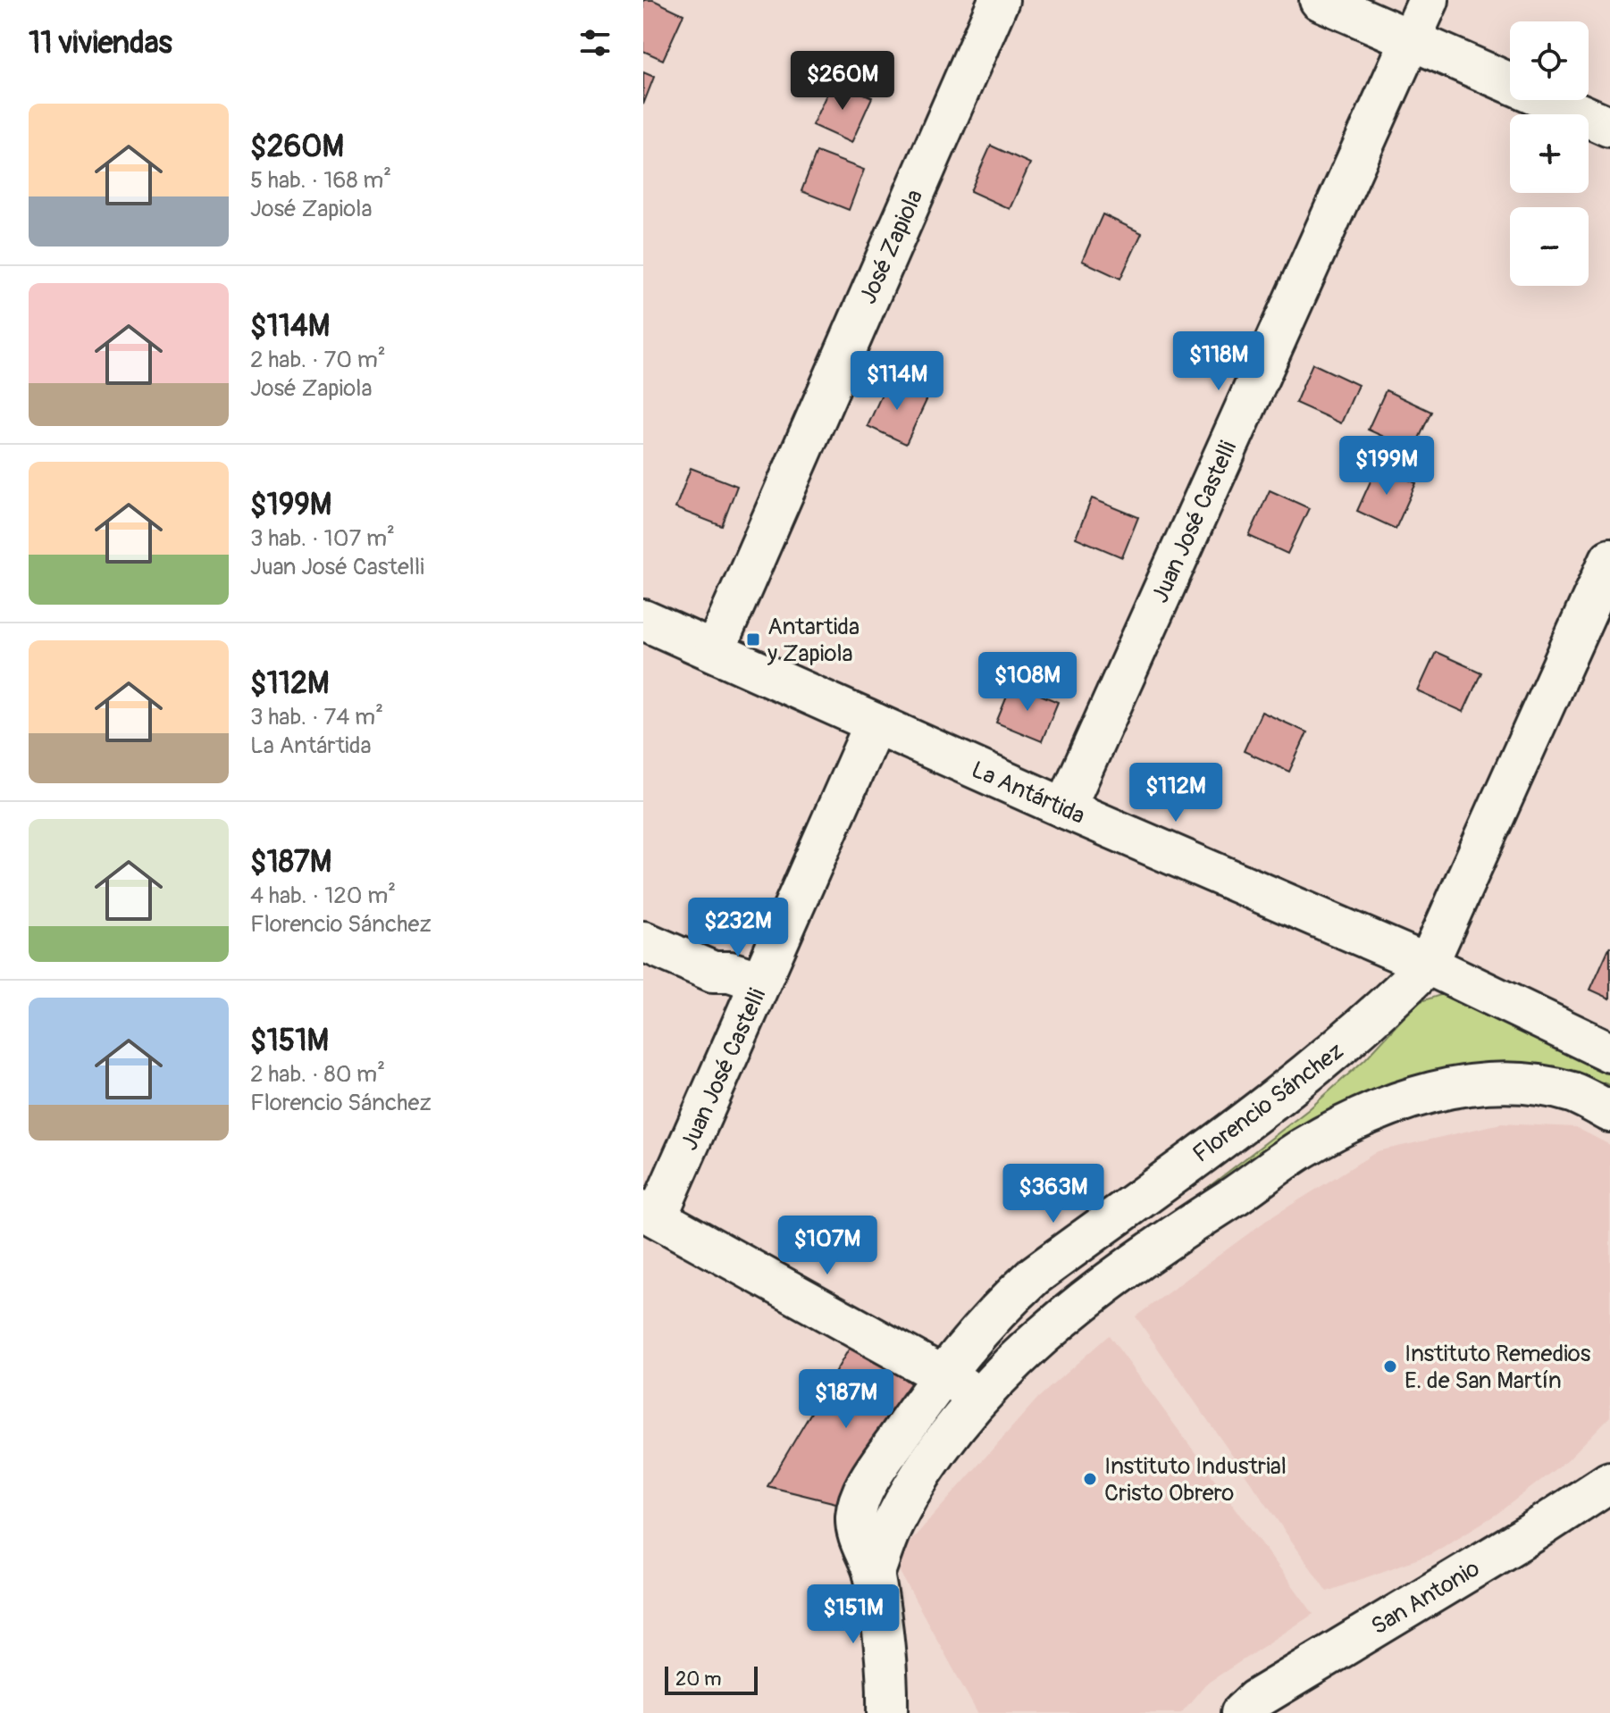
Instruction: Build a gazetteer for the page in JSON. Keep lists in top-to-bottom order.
{
  "streets": {
    "street": [
      "José Zapiola",
      "Juan José Castelli",
      "La Antártida",
      "Florencio Sánchez",
      "San Antonio"
    ]
  },
  "crossings": [
    ["José Zapiola", "La Antártida"],
    ["Juan José Castelli", "La Antártida"],
    ["La Antártida", "Florencio Sánchez"]
  ],
  "places": {
    "transit": ["Antartida y Zapiola"],
    "other": ["Instituto Remedios E. de San Martín", "Instituto Industrial Cristo Obrero"]
  },
  "scale_bar": "20 m",
  "page": {
    "heading": "11 viviendas",
    "map_buttons": ["+", "−"],
    "price": [
      "$260M",
      "$118M",
      "$114M",
      "$199M",
      "$108M",
      "$112M",
      "$232M",
      "$363M",
      "$107M",
      "$187M",
      "$151M"
    ],
    "list": [
      {
        "name": "$260M",
        "note": "5 hab. · 168 m² · José Zapiola"
      },
      {
        "name": "$114M",
        "note": "2 hab. · 70 m² · José Zapiola"
      },
      {
        "name": "$199M",
        "note": "3 hab. · 107 m² · Juan José Castelli"
      },
      {
        "name": "$112M",
        "note": "3 hab. · 74 m² · La Antártida"
      },
      {
        "name": "$187M",
        "note": "4 hab. · 120 m² · Florencio Sánchez"
      },
      {
        "name": "$151M",
        "note": "2 hab. · 80 m² · Florencio Sánchez"
      }
    ],
    "scale": "20 m"
  }
}
